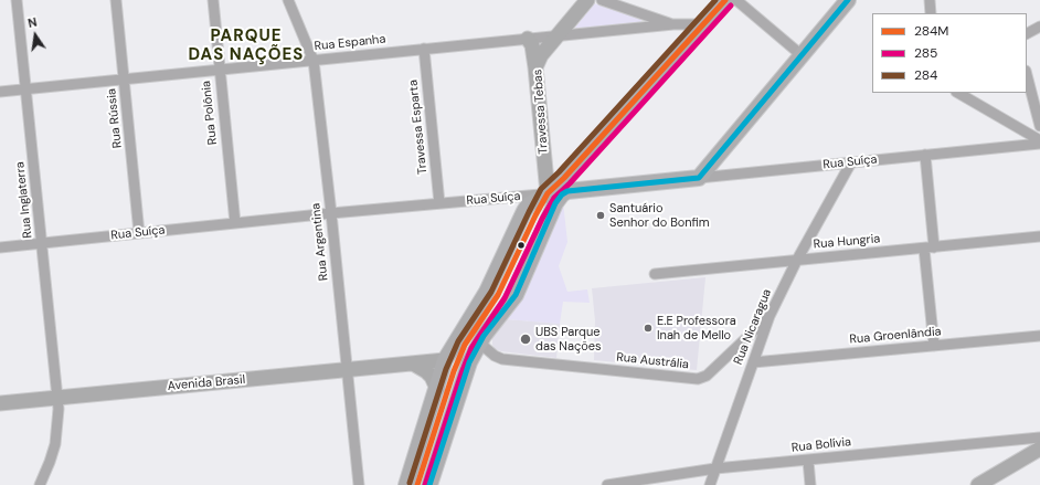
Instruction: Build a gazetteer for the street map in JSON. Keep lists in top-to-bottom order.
{
  "streets": {
    "main road": ["Rua Suíça"],
    "street": [
      "Rua Espanha",
      "Travessa Tebas",
      "Rua Polônia",
      "Rua Rússia",
      "Travessa Esparta",
      "Rua Inglaterra",
      "Rua Argentina",
      "Rua Hungria",
      "Rua Nicaragua",
      "Rua Groenlândia",
      "Rua Austrália",
      "Avenida Brasil",
      "Rua Bolívia"
    ]
  },
  "crossings": [
    ["Rua Espanha", "Travessa Tebas"],
    ["Rua Espanha", "Rua Polônia"],
    ["Rua Espanha", "Rua Rússia"],
    ["Rua Espanha", "Travessa Esparta"],
    ["Rua Espanha", "Rua Inglaterra"],
    ["Rua Espanha", "Rua Argentina"],
    ["Travessa Tebas", "Rua Suíça"],
    ["Rua Polônia", "Rua Suíça"],
    ["Rua Rússia", "Rua Suíça"],
    ["Travessa Esparta", "Rua Suíça"],
    ["Rua Suíça", "Rua Inglaterra"],
    ["Rua Suíça", "Rua Argentina"],
    ["Rua Suíça", "Rua Nicaragua"],
    ["Rua Inglaterra", "Avenida Brasil"],
    ["Rua Argentina", "Avenida Brasil"],
    ["Rua Hungria", "Rua Nicaragua"],
    ["Rua Nicaragua", "Rua Groenlândia"],
    ["Rua Nicaragua", "Rua Austrália"],
    ["Rua Nicaragua", "Rua Bolívia"]
  ],
  "districts": ["PARQUE DAS NAÇÕES"],
  "places": ["Santuário Senhor do Bonfim", "E.E Professora Inah de Mello", "UBS Parque das Nações"],
  "lines": ["transit line 284M", "transit line 284", "transit line 285"],
  "legend": ["284M", "285", "284"],
  "north": "top"
}
